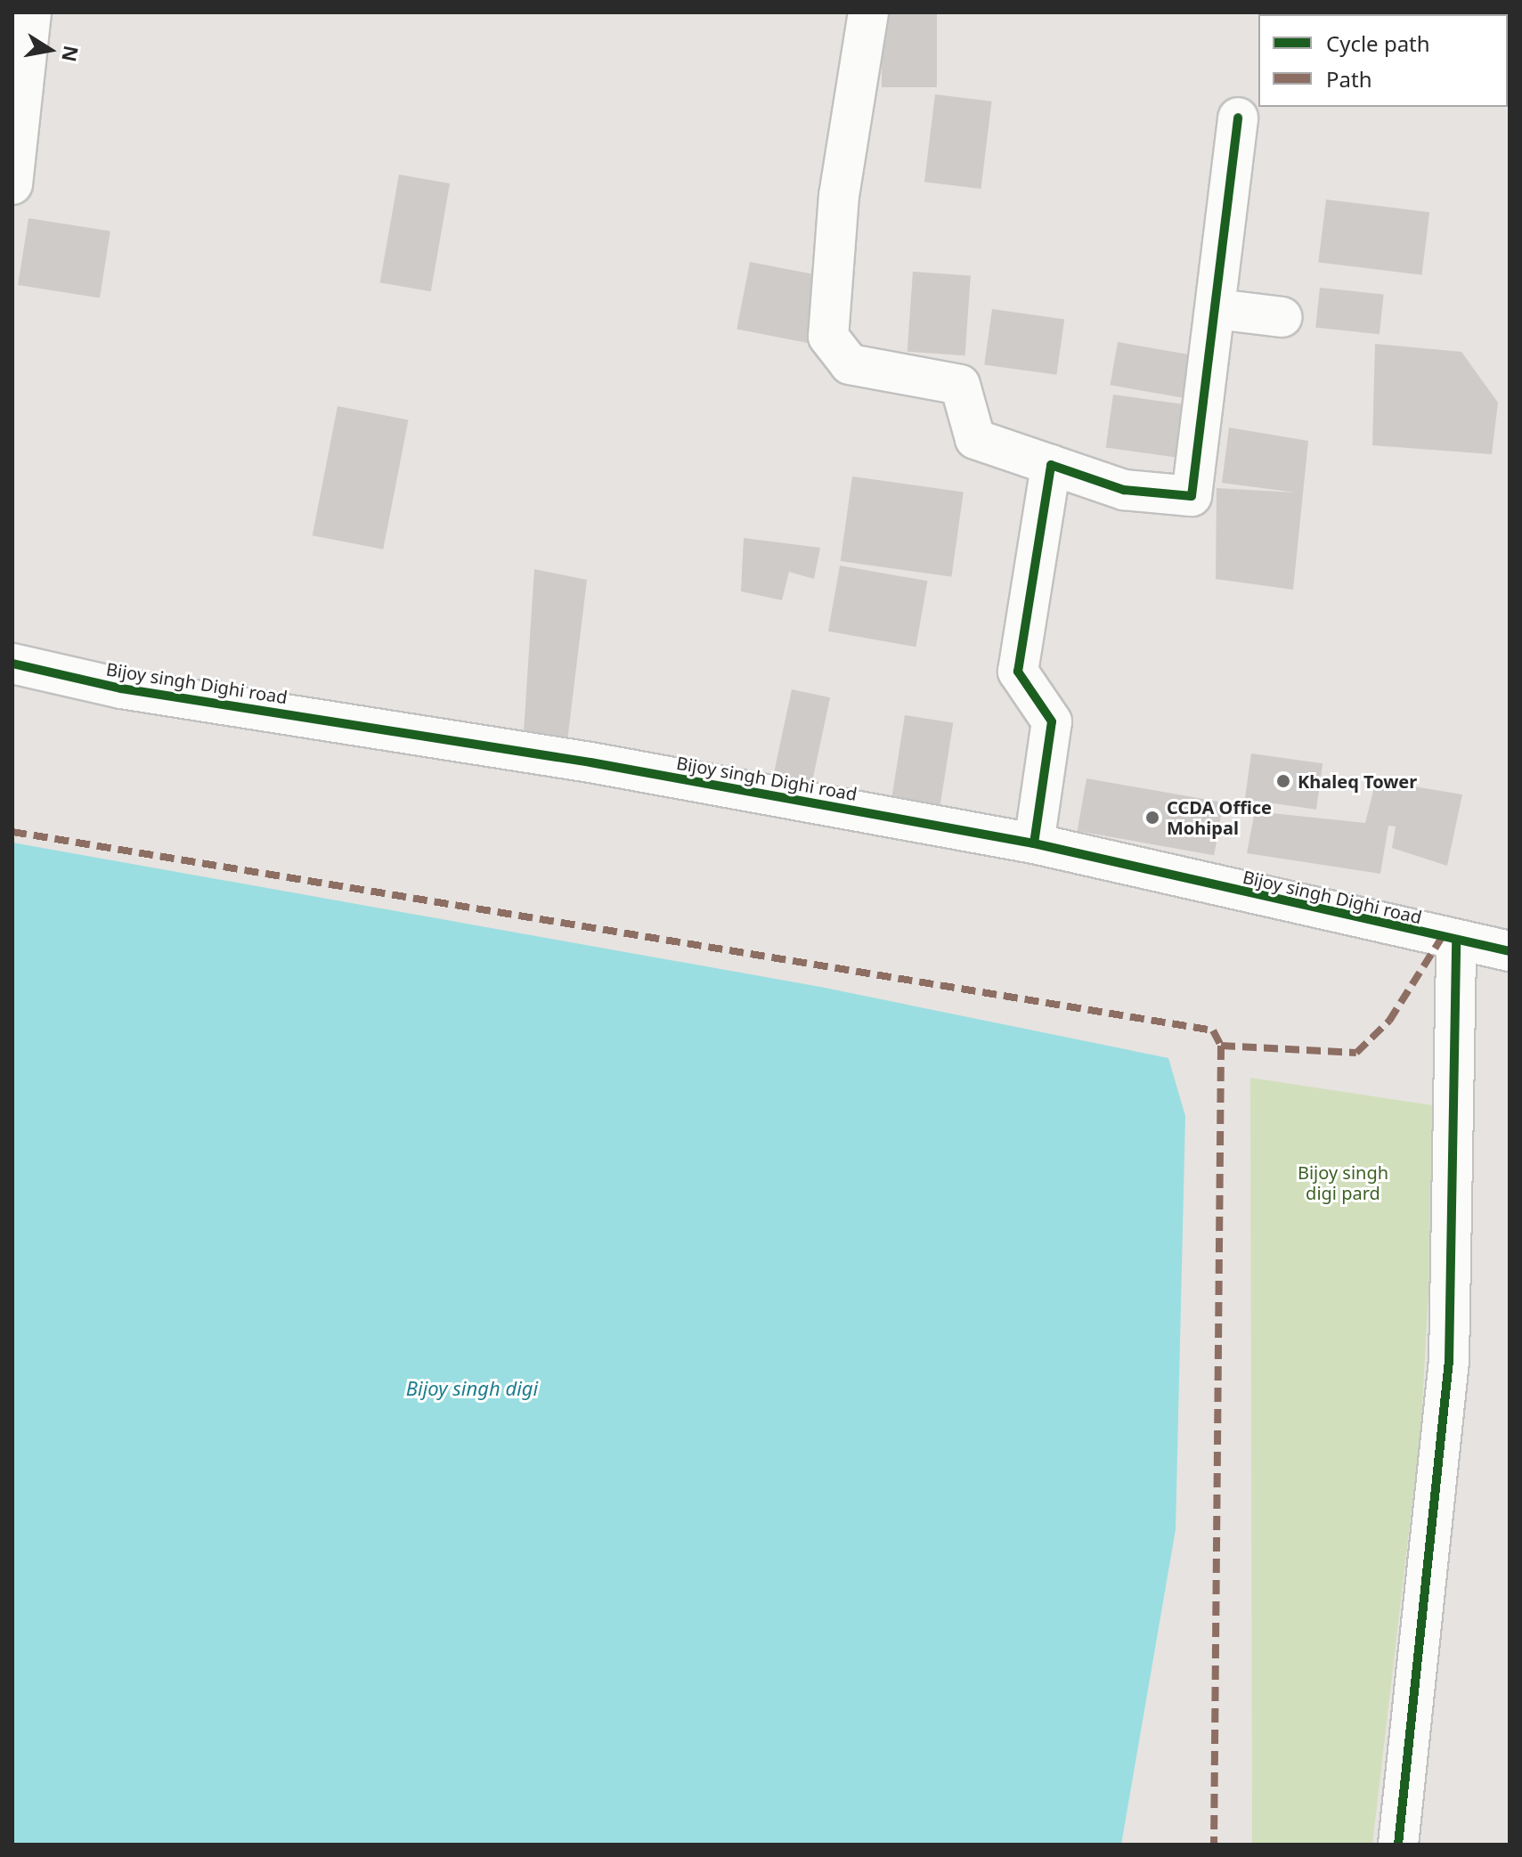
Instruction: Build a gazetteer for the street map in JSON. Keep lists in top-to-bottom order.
{
  "streets": {
    "street": ["Bijoy singh Dighi road"]
  },
  "water": ["Bijoy singh digi"],
  "parks": ["Bijoy singh digi pard"],
  "places": ["Khaleq Tower", "CCDA Office Mohipal"],
  "legend": ["Cycle path", "Path"],
  "north": "right"
}
